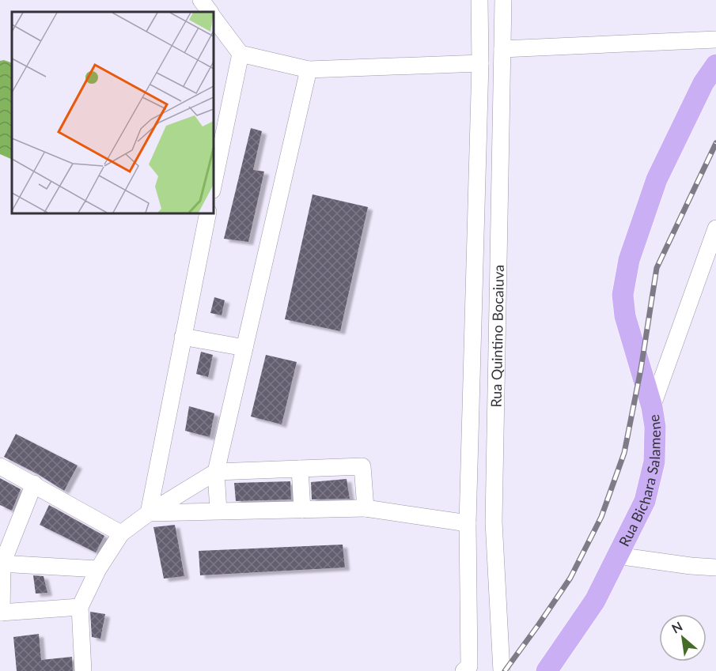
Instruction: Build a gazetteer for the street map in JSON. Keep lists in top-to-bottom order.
{
  "streets": {
    "main road": ["Rua Bichara Salamene"],
    "street": ["Rua Quintino Bocaiuva"]
  },
  "north": "top left"
}
